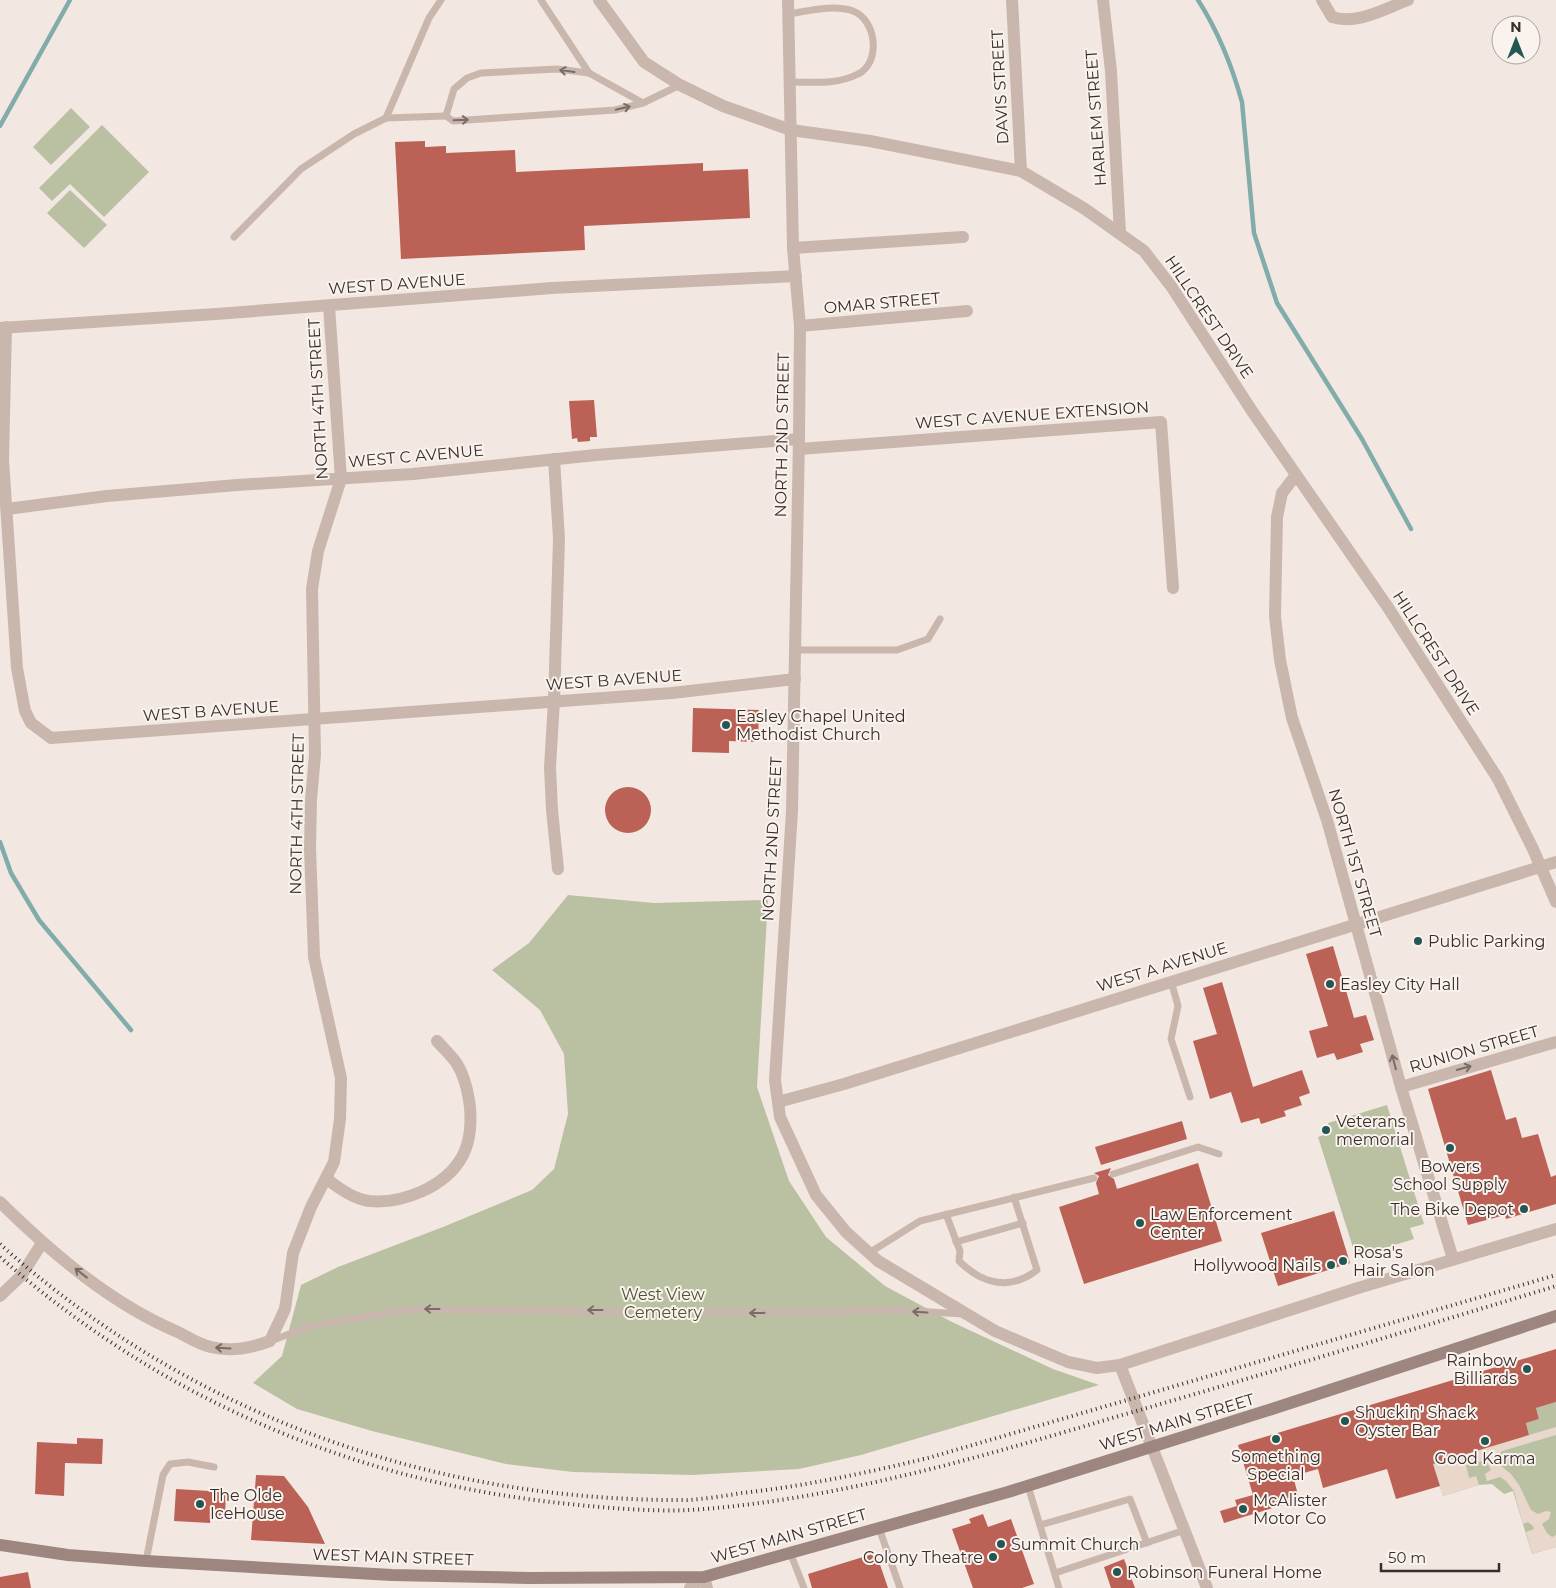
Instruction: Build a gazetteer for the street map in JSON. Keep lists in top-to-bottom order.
{
  "streets": {
    "main road": ["WEST MAIN STREET"],
    "street": [
      "DAVIS STREET",
      "HARLEM STREET",
      "WEST D AVENUE",
      "OMAR STREET",
      "HILLCREST DRIVE",
      "NORTH 4TH STREET",
      "WEST C AVENUE EXTENSION",
      "NORTH 2ND STREET",
      "WEST C AVENUE",
      "WEST B AVENUE",
      "NORTH 1ST STREET",
      "WEST A AVENUE",
      "RUNION STREET"
    ]
  },
  "crossings": [
    ["DAVIS STREET", "HILLCREST DRIVE"],
    ["HARLEM STREET", "HILLCREST DRIVE"],
    ["WEST D AVENUE", "NORTH 4TH STREET"],
    ["WEST D AVENUE", "NORTH 2ND STREET"],
    ["WEST D AVENUE", "WEST B AVENUE"],
    ["OMAR STREET", "NORTH 2ND STREET"],
    ["HILLCREST DRIVE", "NORTH 2ND STREET"],
    ["HILLCREST DRIVE", "NORTH 1ST STREET"],
    ["HILLCREST DRIVE", "WEST A AVENUE"],
    ["NORTH 4TH STREET", "WEST C AVENUE"],
    ["NORTH 4TH STREET", "WEST B AVENUE"],
    ["WEST C AVENUE EXTENSION", "NORTH 2ND STREET"],
    ["WEST C AVENUE EXTENSION", "WEST C AVENUE"],
    ["NORTH 2ND STREET", "WEST C AVENUE"],
    ["NORTH 2ND STREET", "WEST B AVENUE"],
    ["NORTH 2ND STREET", "NORTH 1ST STREET"],
    ["NORTH 2ND STREET", "WEST A AVENUE"],
    ["WEST C AVENUE", "WEST B AVENUE"],
    ["NORTH 1ST STREET", "WEST A AVENUE"],
    ["NORTH 1ST STREET", "RUNION STREET"]
  ],
  "one_way": ["RUNION STREET"],
  "parks": ["West View Cemetery"],
  "places": [
    "Easley Chapel United Methodist Church",
    "Public Parking",
    "Easley City Hall",
    "Veterans memorial",
    "Bowers School Supply",
    "The Bike Depot",
    "Law Enforcement Center",
    "Rosa's Hair Salon",
    "Hollywood Nails",
    "Rainbow Billiards",
    "Shuckin' Shack Oyster Bar",
    "Something Special",
    "Good Karma",
    "The Olde IceHouse",
    "McAlister Motor Co",
    "Summit Church",
    "Colony Theatre",
    "Robinson Funeral Home"
  ],
  "scale_bar": "50 m",
  "north": "top"
}
